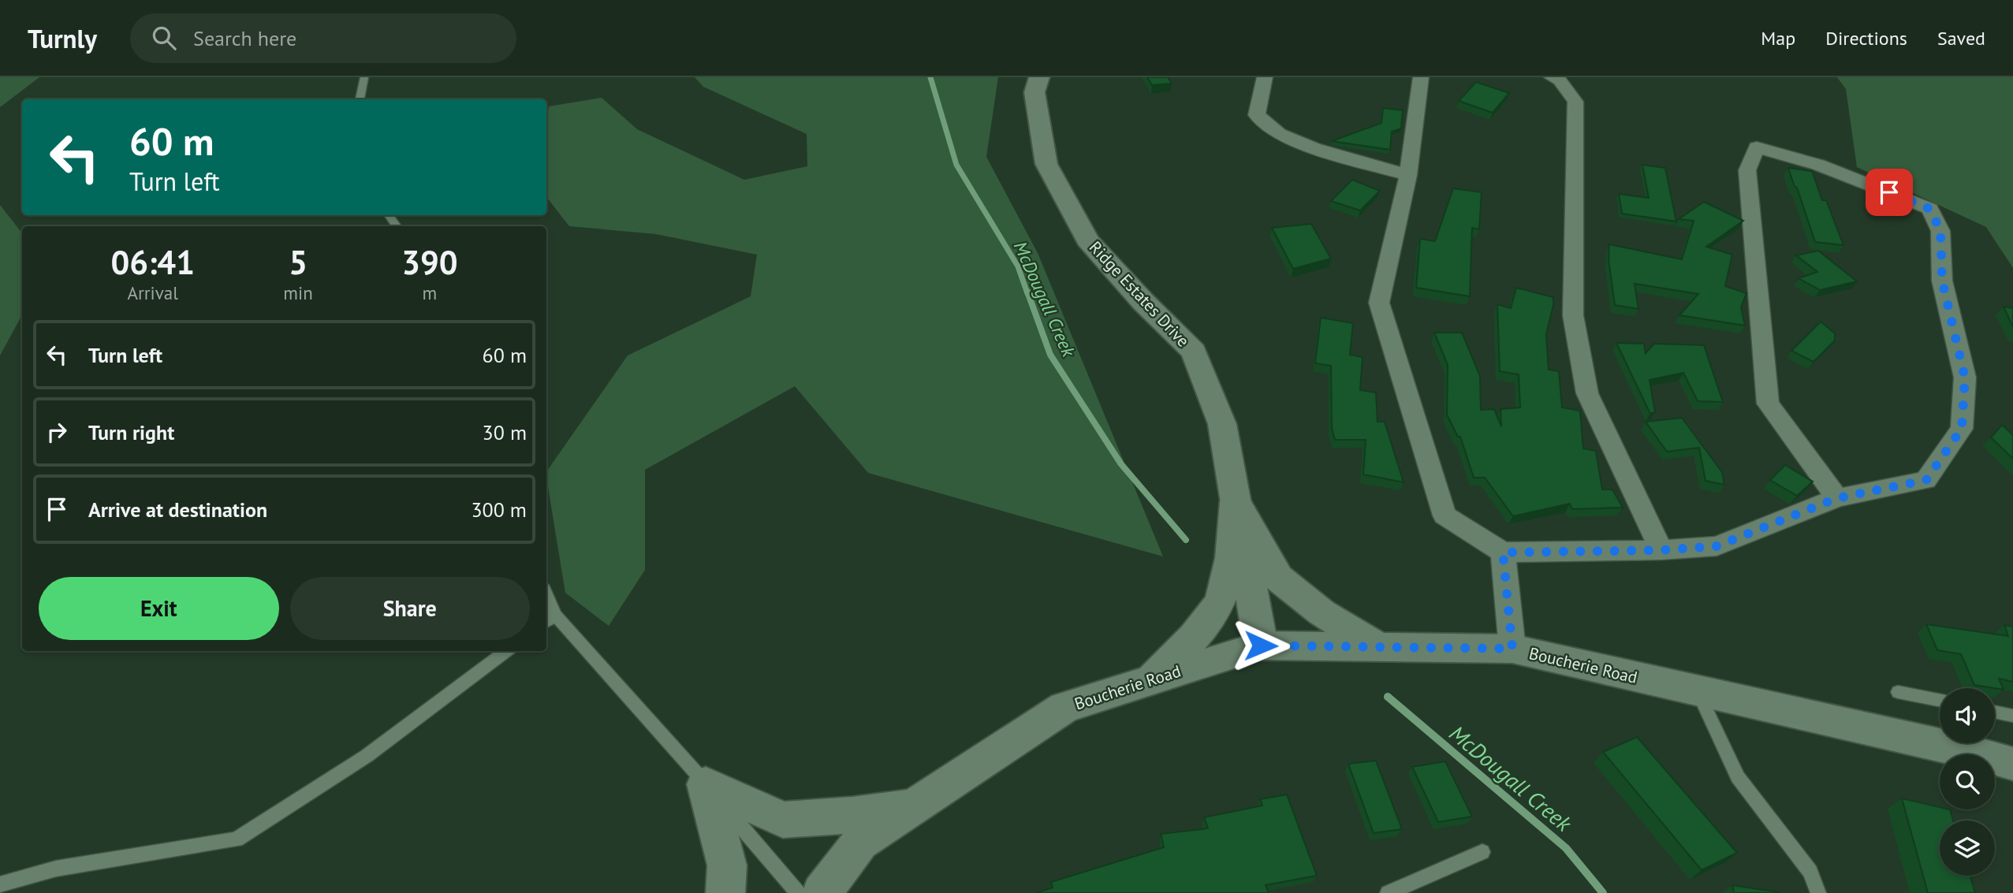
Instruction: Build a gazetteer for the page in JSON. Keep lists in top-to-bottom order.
{
  "streets": {
    "main road": ["Ridge Estates Drive", "Boucherie Road"]
  },
  "crossings": [
    ["Ridge Estates Drive", "Boucherie Road"]
  ],
  "water": ["McDougall Creek"],
  "page": {
    "header": "Turnly",
    "search": "Search here",
    "nav": ["Map", "Directions", "Saved"],
    "turn": ["60 m", "Turn left"],
    "eta": [
      "06:41",
      "Arrival",
      "5",
      "min",
      "390",
      "m"
    ],
    "list": [
      {
        "name": "Turn left",
        "value": "60 m"
      },
      {
        "name": "Turn right",
        "value": "30 m"
      },
      {
        "name": "Arrive at destination",
        "value": "300 m"
      }
    ],
    "buttons": ["Exit", "Share"]
  }
}
